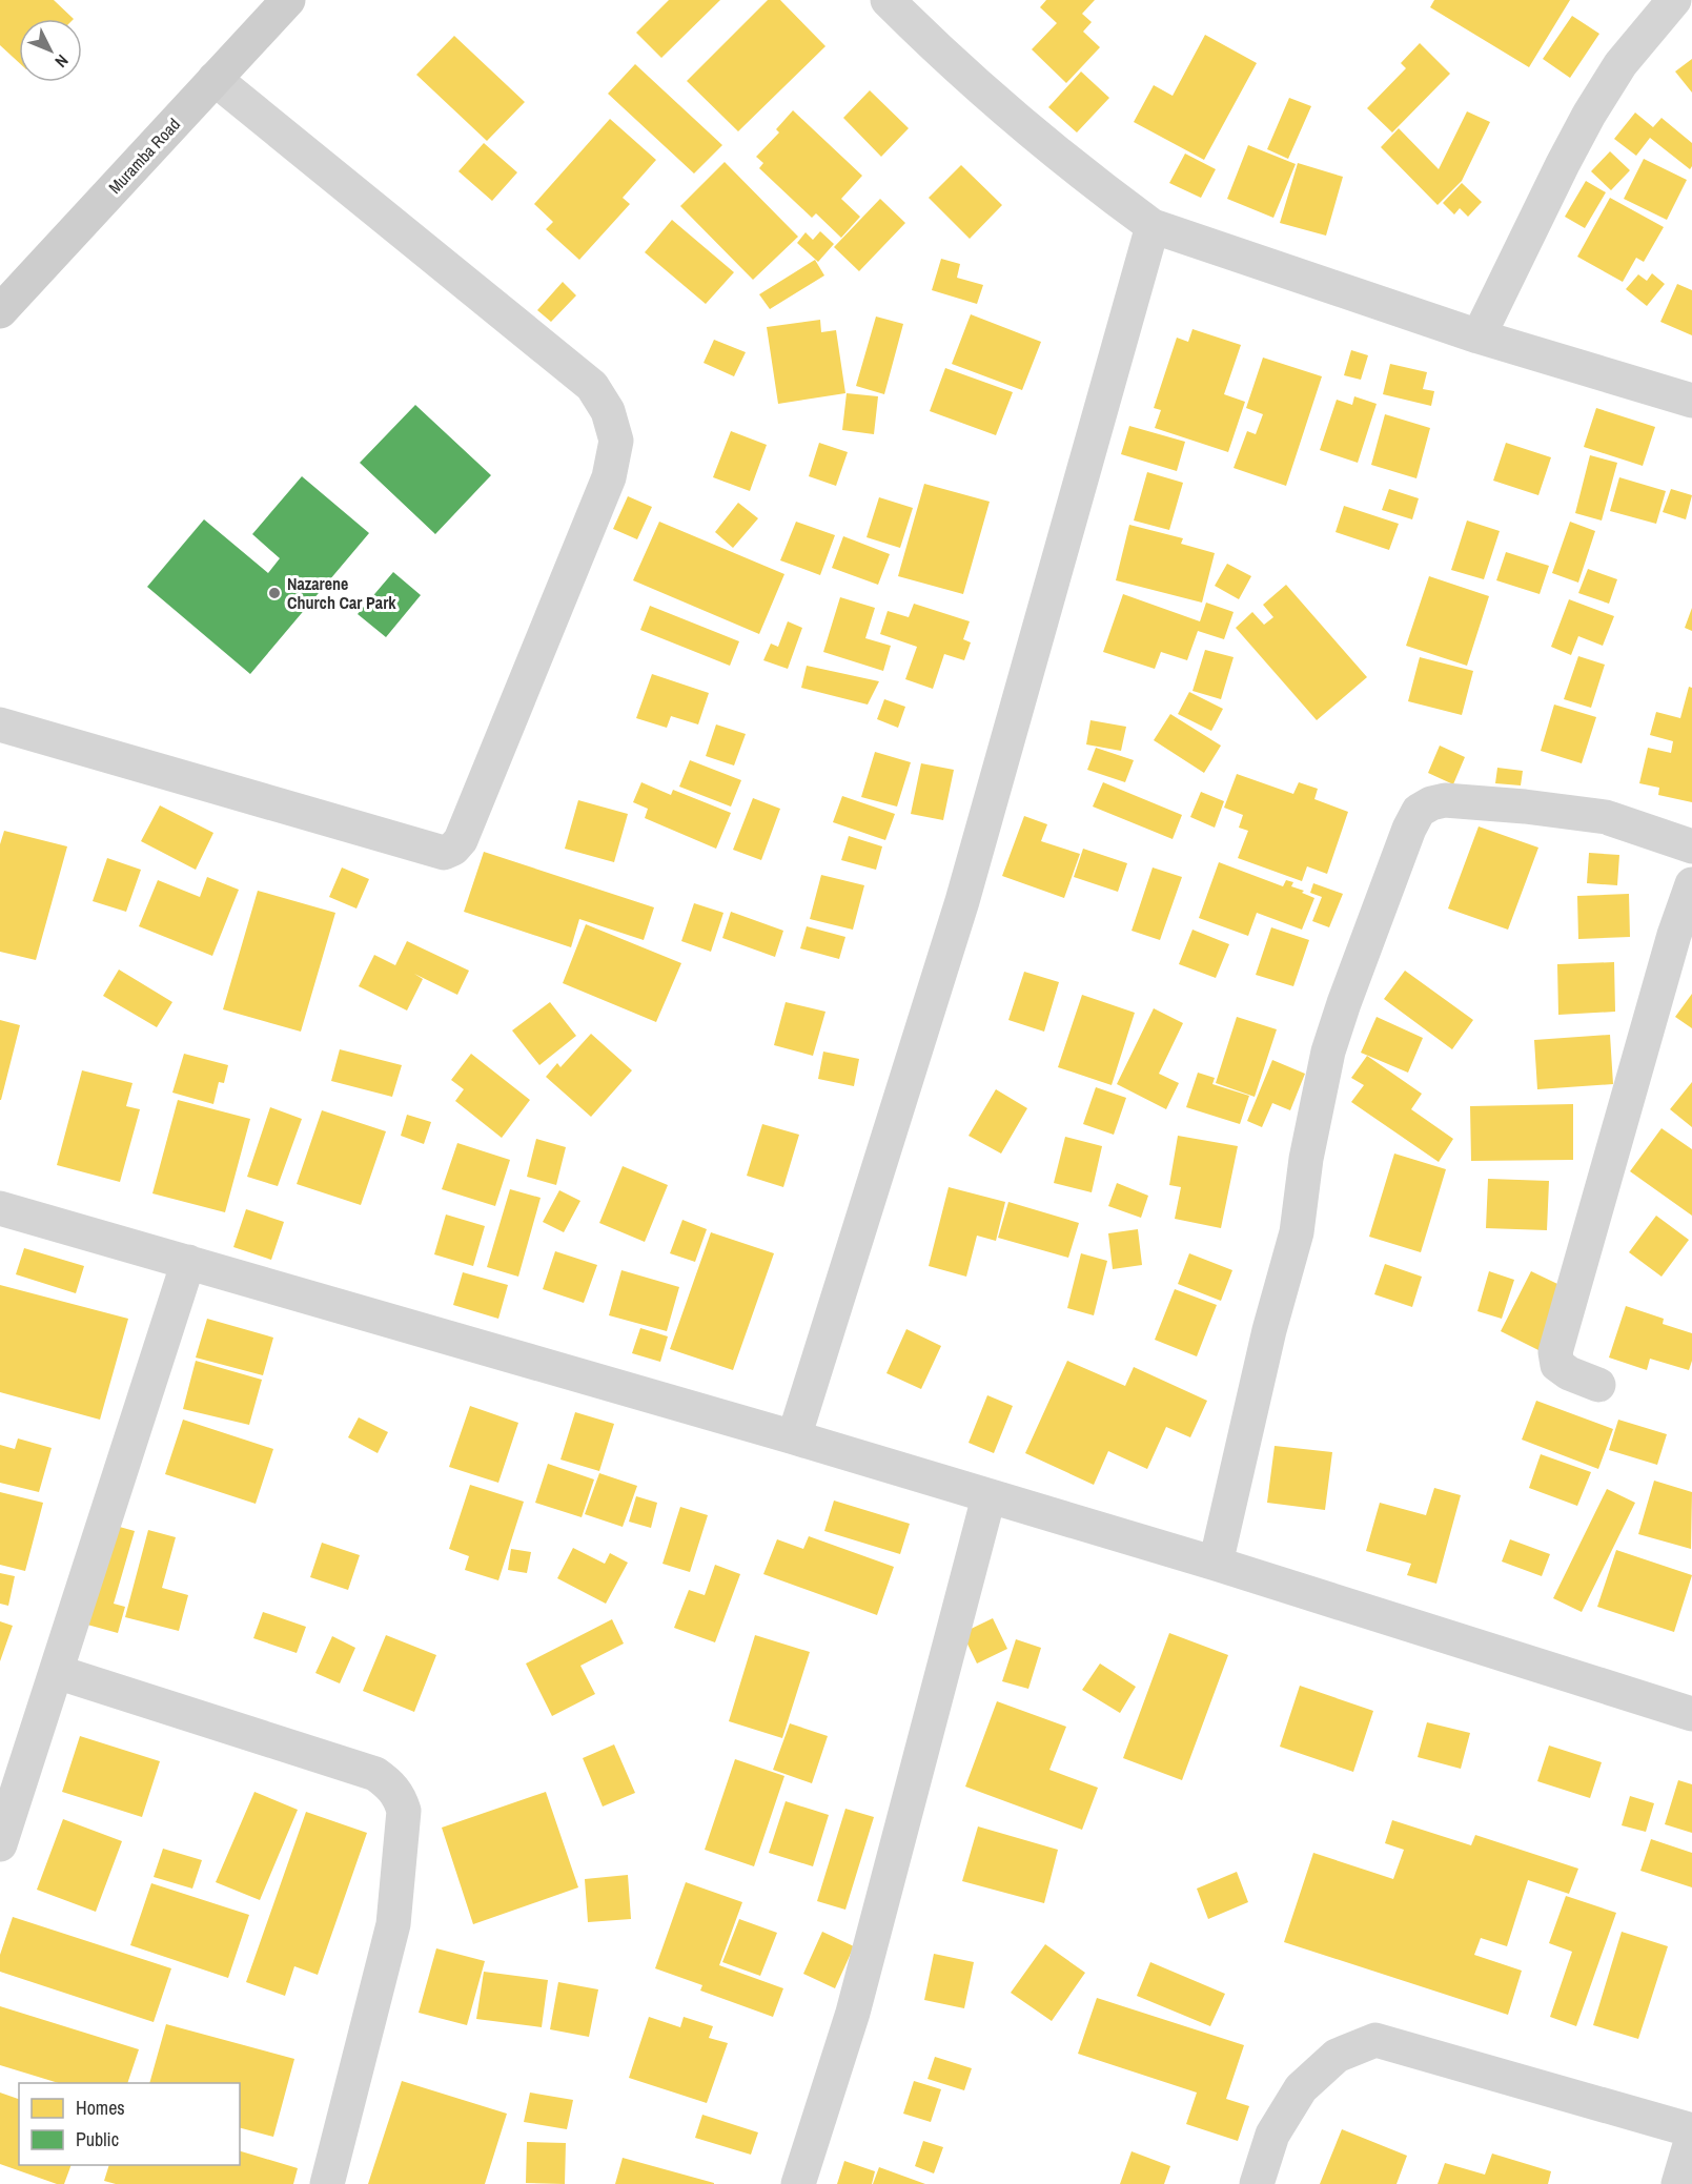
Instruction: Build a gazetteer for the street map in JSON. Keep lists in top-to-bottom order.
{
  "streets": {
    "street": ["Muramba Road"]
  },
  "places": ["Nazarene Church Car Park"],
  "legend": ["Homes", "Public"],
  "north": "bottom right"
}
